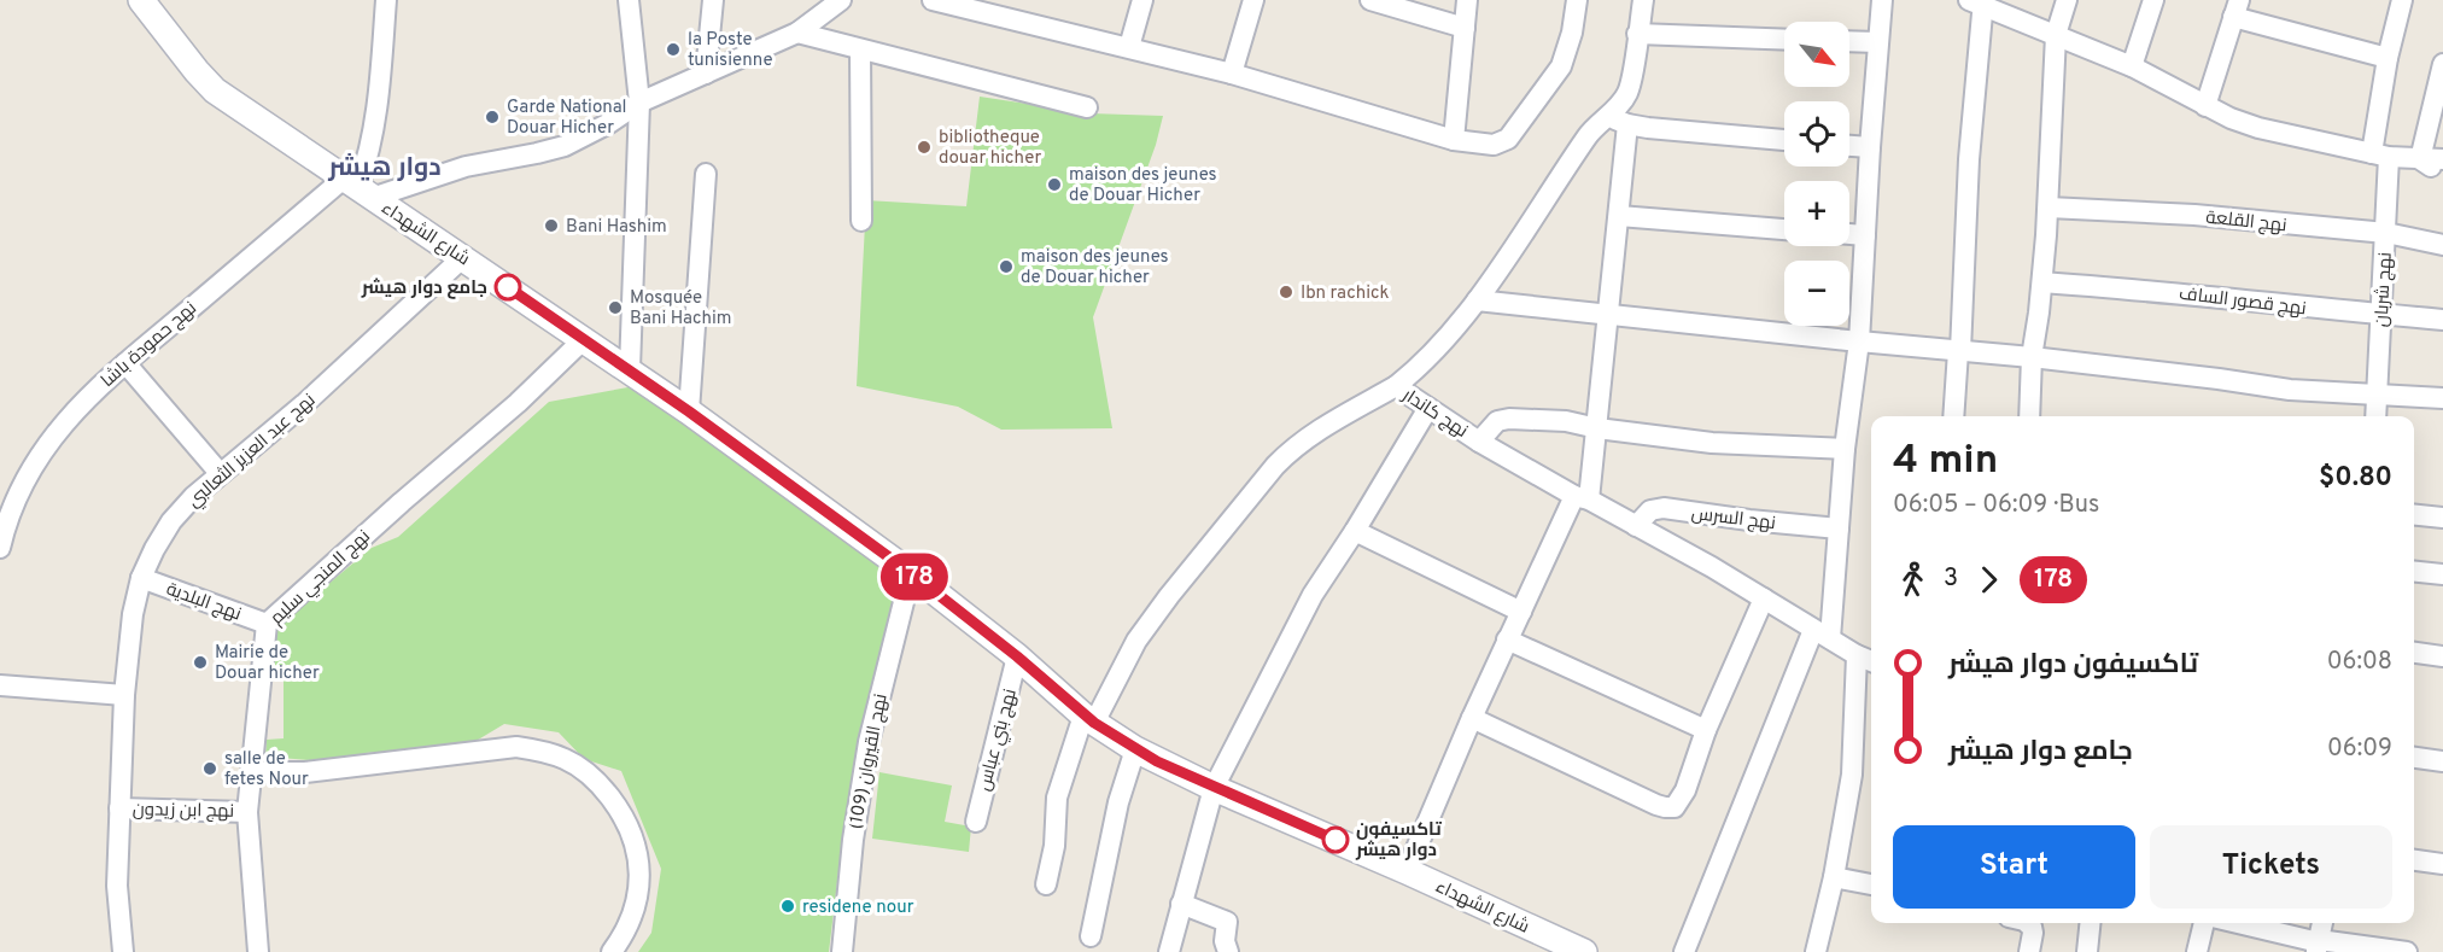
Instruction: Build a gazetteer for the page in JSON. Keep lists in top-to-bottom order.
{
  "streets": {
    "street": [
      "نهج القلعة",
      "شارع الشهداء",
      "نهج شربان",
      "نهج قصور الساف",
      "نهج حمودة باشا",
      "نهج كاندار",
      "نهج عبد العزيز الثعالبي",
      "نهج السرس",
      "نهج المنجي سليم",
      "نهج البلدية",
      "نهج بني عباس",
      "نهج القيروان (109)",
      "نهج ابن زيدون"
    ]
  },
  "crossings": [
    ["نهج القلعة", "نهج شربان"],
    ["شارع الشهداء", "نهج حمودة باشا"],
    ["شارع الشهداء", "نهج كاندار"],
    ["شارع الشهداء", "نهج عبد العزيز الثعالبي"],
    ["شارع الشهداء", "نهج المنجي سليم"],
    ["شارع الشهداء", "نهج بني عباس"],
    ["شارع الشهداء", "نهج القيروان (109)"],
    ["نهج شربان", "نهج قصور الساف"],
    ["نهج كاندار", "نهج السرس"],
    ["نهج عبد العزيز الثعالبي", "نهج البلدية"],
    ["نهج عبد العزيز الثعالبي", "نهج ابن زيدون"],
    ["نهج المنجي سليم", "نهج البلدية"],
    ["نهج المنجي سليم", "نهج ابن زيدون"]
  ],
  "districts": ["دوار هيشر"],
  "places": [
    "la Poste tunisienne",
    "Garde National Douar Hicher",
    "bibliotheque douar hicher",
    "maison des jeunes de Douar Hicher",
    "Bani Hashim",
    "maison des jeunes de Douar hicher",
    "جامع دوار هيشر",
    "Ibn rachick",
    "Mosquée Bani Hachim",
    "Mairie de Douar hicher",
    "salle de fetes Nour",
    "تاكسيفون دوار هيشر",
    "residene nour"
  ],
  "lines": ["bus line 178"],
  "north": "bottom right",
  "page": {
    "on_map": "178",
    "map_buttons": ["+", "−"],
    "heading": ["4 min", "06:05 – 06:09 · Bus", "$0.80"],
    "legs": ["3", "178"],
    "list": [
      {
        "name": "تاكسيفون دوار هيشر",
        "value": "06:08"
      },
      {
        "name": "جامع دوار هيشر",
        "value": "06:09"
      }
    ],
    "buttons": ["Start", "Tickets"]
  }
}
